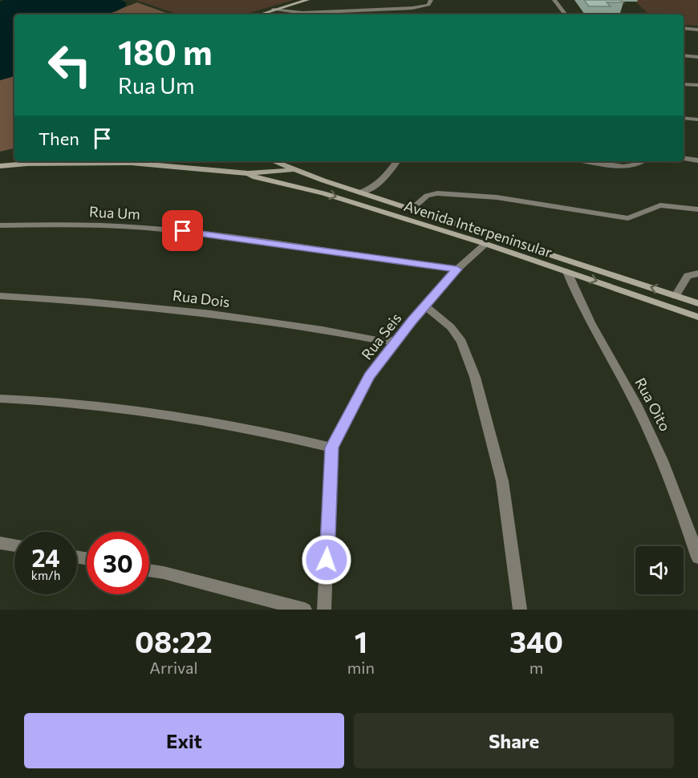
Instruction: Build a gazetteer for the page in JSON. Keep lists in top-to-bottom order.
{
  "streets": {
    "street": [
      "Rua Um",
      "Avenida Interpeninsular",
      "Rua Dois",
      "Rua Seis",
      "Rua Oito"
    ]
  },
  "crossings": [
    ["Rua Um", "Rua Seis"],
    ["Avenida Interpeninsular", "Rua Seis"],
    ["Avenida Interpeninsular", "Rua Oito"],
    ["Rua Dois", "Rua Seis"]
  ],
  "page": {
    "turn": ["180 m", "Rua Um"],
    "then": "Then",
    "speed": "24 km/h",
    "limit": "30",
    "eta": [
      "08:22",
      "Arrival",
      "1",
      "min",
      "340",
      "m"
    ],
    "buttons": ["Exit", "Share"]
  }
}
